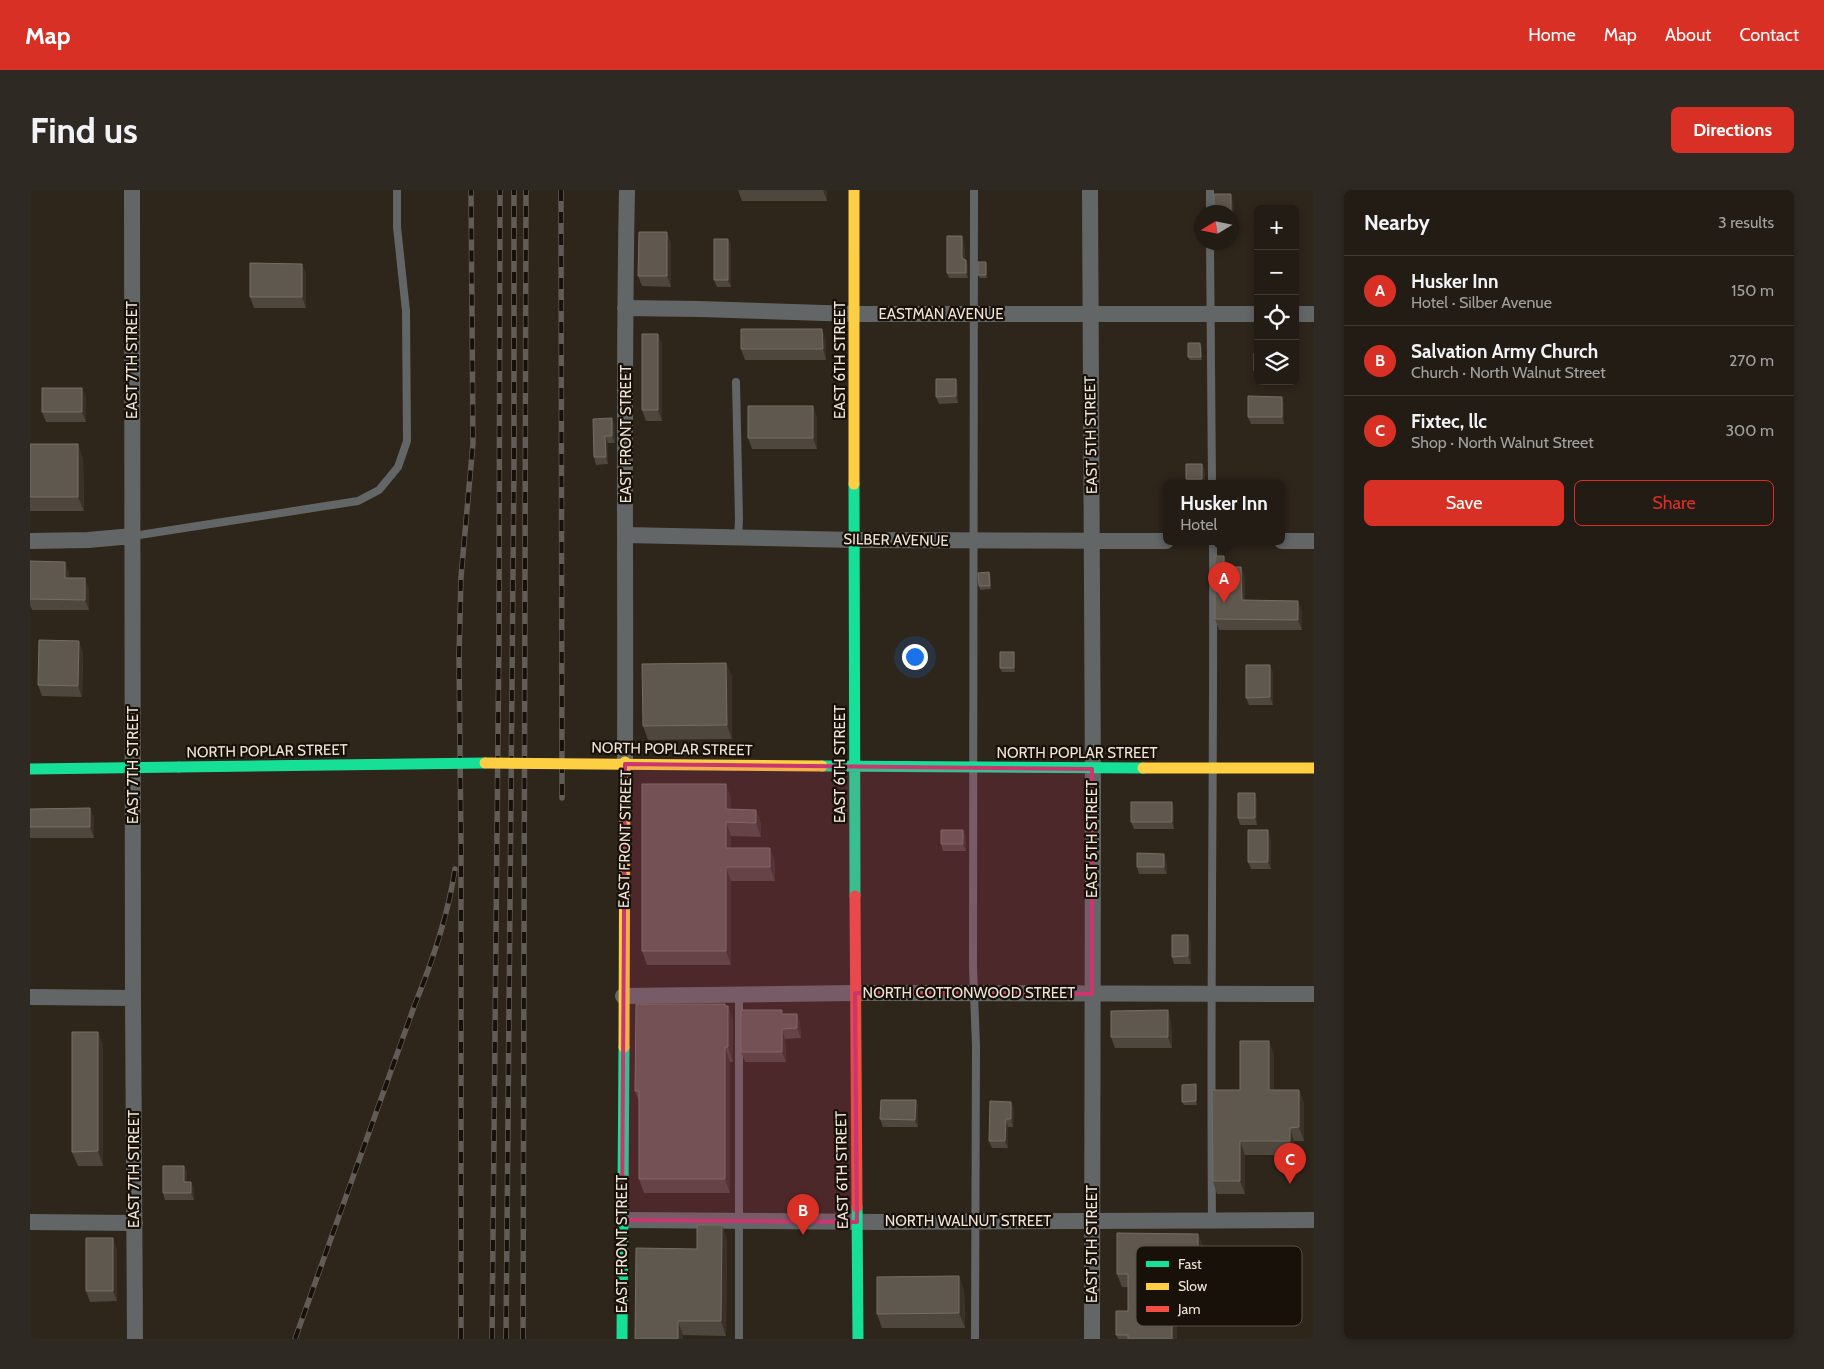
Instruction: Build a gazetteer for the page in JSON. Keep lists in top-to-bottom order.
{
  "streets": {
    "street": [
      "EASTMAN AVENUE",
      "EAST 7TH STREET",
      "EAST 6TH STREET",
      "EAST FRONT STREET",
      "EAST 5TH STREET",
      "SILBER AVENUE",
      "NORTH POPLAR STREET",
      "NORTH COTTONWOOD STREET",
      "NORTH WALNUT STREET"
    ]
  },
  "crossings": [
    ["EASTMAN AVENUE", "EAST 6TH STREET"],
    ["EASTMAN AVENUE", "EAST FRONT STREET"],
    ["EASTMAN AVENUE", "EAST 5TH STREET"],
    ["EAST 7TH STREET", "NORTH POPLAR STREET"],
    ["EAST 6TH STREET", "SILBER AVENUE"],
    ["EAST 6TH STREET", "NORTH POPLAR STREET"],
    ["EAST 6TH STREET", "NORTH COTTONWOOD STREET"],
    ["EAST 6TH STREET", "NORTH WALNUT STREET"],
    ["EAST FRONT STREET", "SILBER AVENUE"],
    ["EAST FRONT STREET", "NORTH COTTONWOOD STREET"],
    ["EAST FRONT STREET", "NORTH WALNUT STREET"],
    ["EAST 5TH STREET", "SILBER AVENUE"],
    ["EAST 5TH STREET", "NORTH POPLAR STREET"],
    ["EAST 5TH STREET", "NORTH COTTONWOOD STREET"],
    ["EAST 5TH STREET", "NORTH WALNUT STREET"]
  ],
  "legend": ["Fast", "Slow", "Jam"],
  "north": "left",
  "page": {
    "header": "Map",
    "nav": [
      "Home",
      "Map",
      "About",
      "Contact"
    ],
    "buttons": [
      "Directions",
      ["Save", "Share"]
    ],
    "title": "Find us",
    "heading": ["Nearby", "3 results"],
    "map_buttons": ["+", "−"],
    "list": [
      {
        "mark": "A",
        "name": "Husker Inn",
        "note": "Hotel · Silber Avenue",
        "value": "150 m"
      },
      {
        "mark": "B",
        "name": "Salvation Army Church",
        "note": "Church · North Walnut Street",
        "value": "270 m"
      },
      {
        "mark": "C",
        "name": "Fixtec, llc",
        "note": "Shop · North Walnut Street",
        "value": "300 m"
      }
    ],
    "popup": ["Husker Inn", "Hotel"],
    "pins": ["A", "C", "B"]
  }
}
